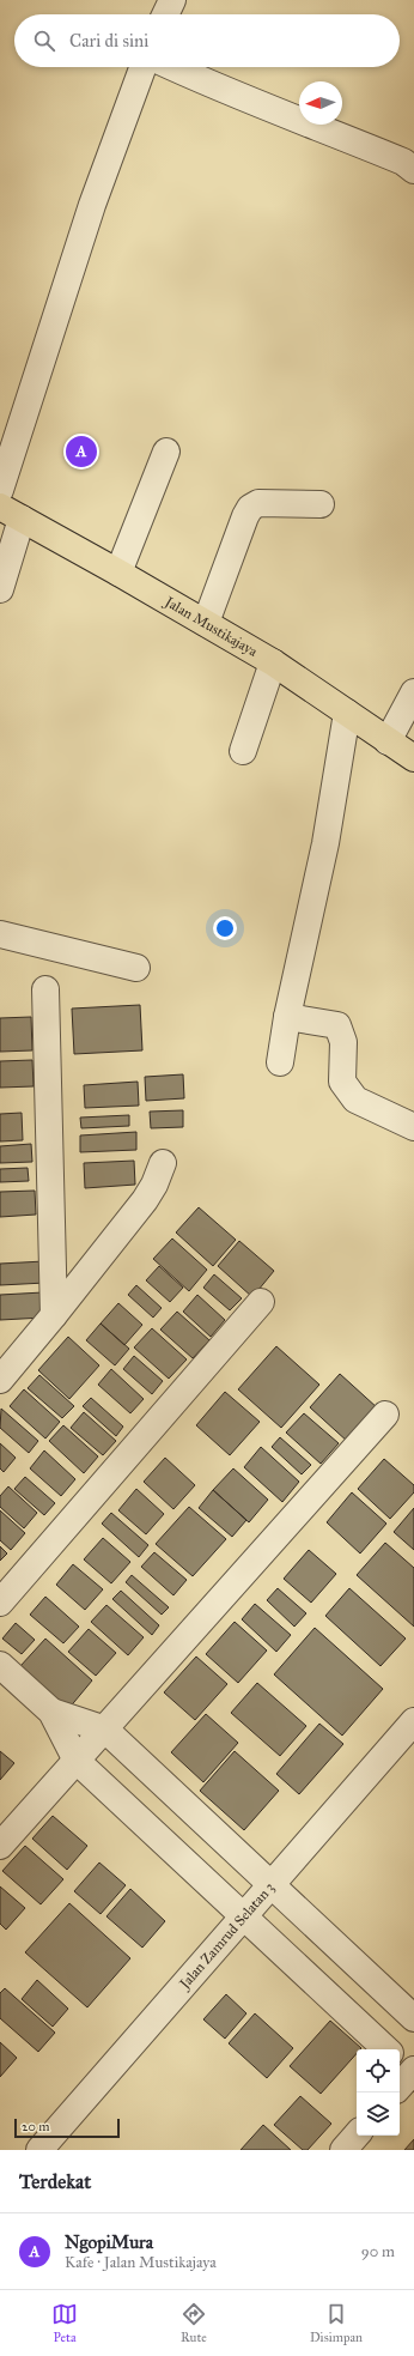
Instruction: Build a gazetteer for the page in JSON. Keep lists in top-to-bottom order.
{
  "streets": {
    "main road": ["Jalan Mustikajaya"],
    "street": ["Jalan Zamrud Selatan 3"]
  },
  "scale_bar": "20 m",
  "north": "left",
  "page": {
    "search": "Cari di sini",
    "pins": "A",
    "scale": "20 m",
    "heading": "Terdekat",
    "list": [
      {
        "mark": "A",
        "name": "NgopiMura",
        "note": "Kafe · Jalan Mustikajaya",
        "value": "90 m"
      }
    ],
    "nav": ["Peta", "Rute", "Disimpan"]
  }
}
